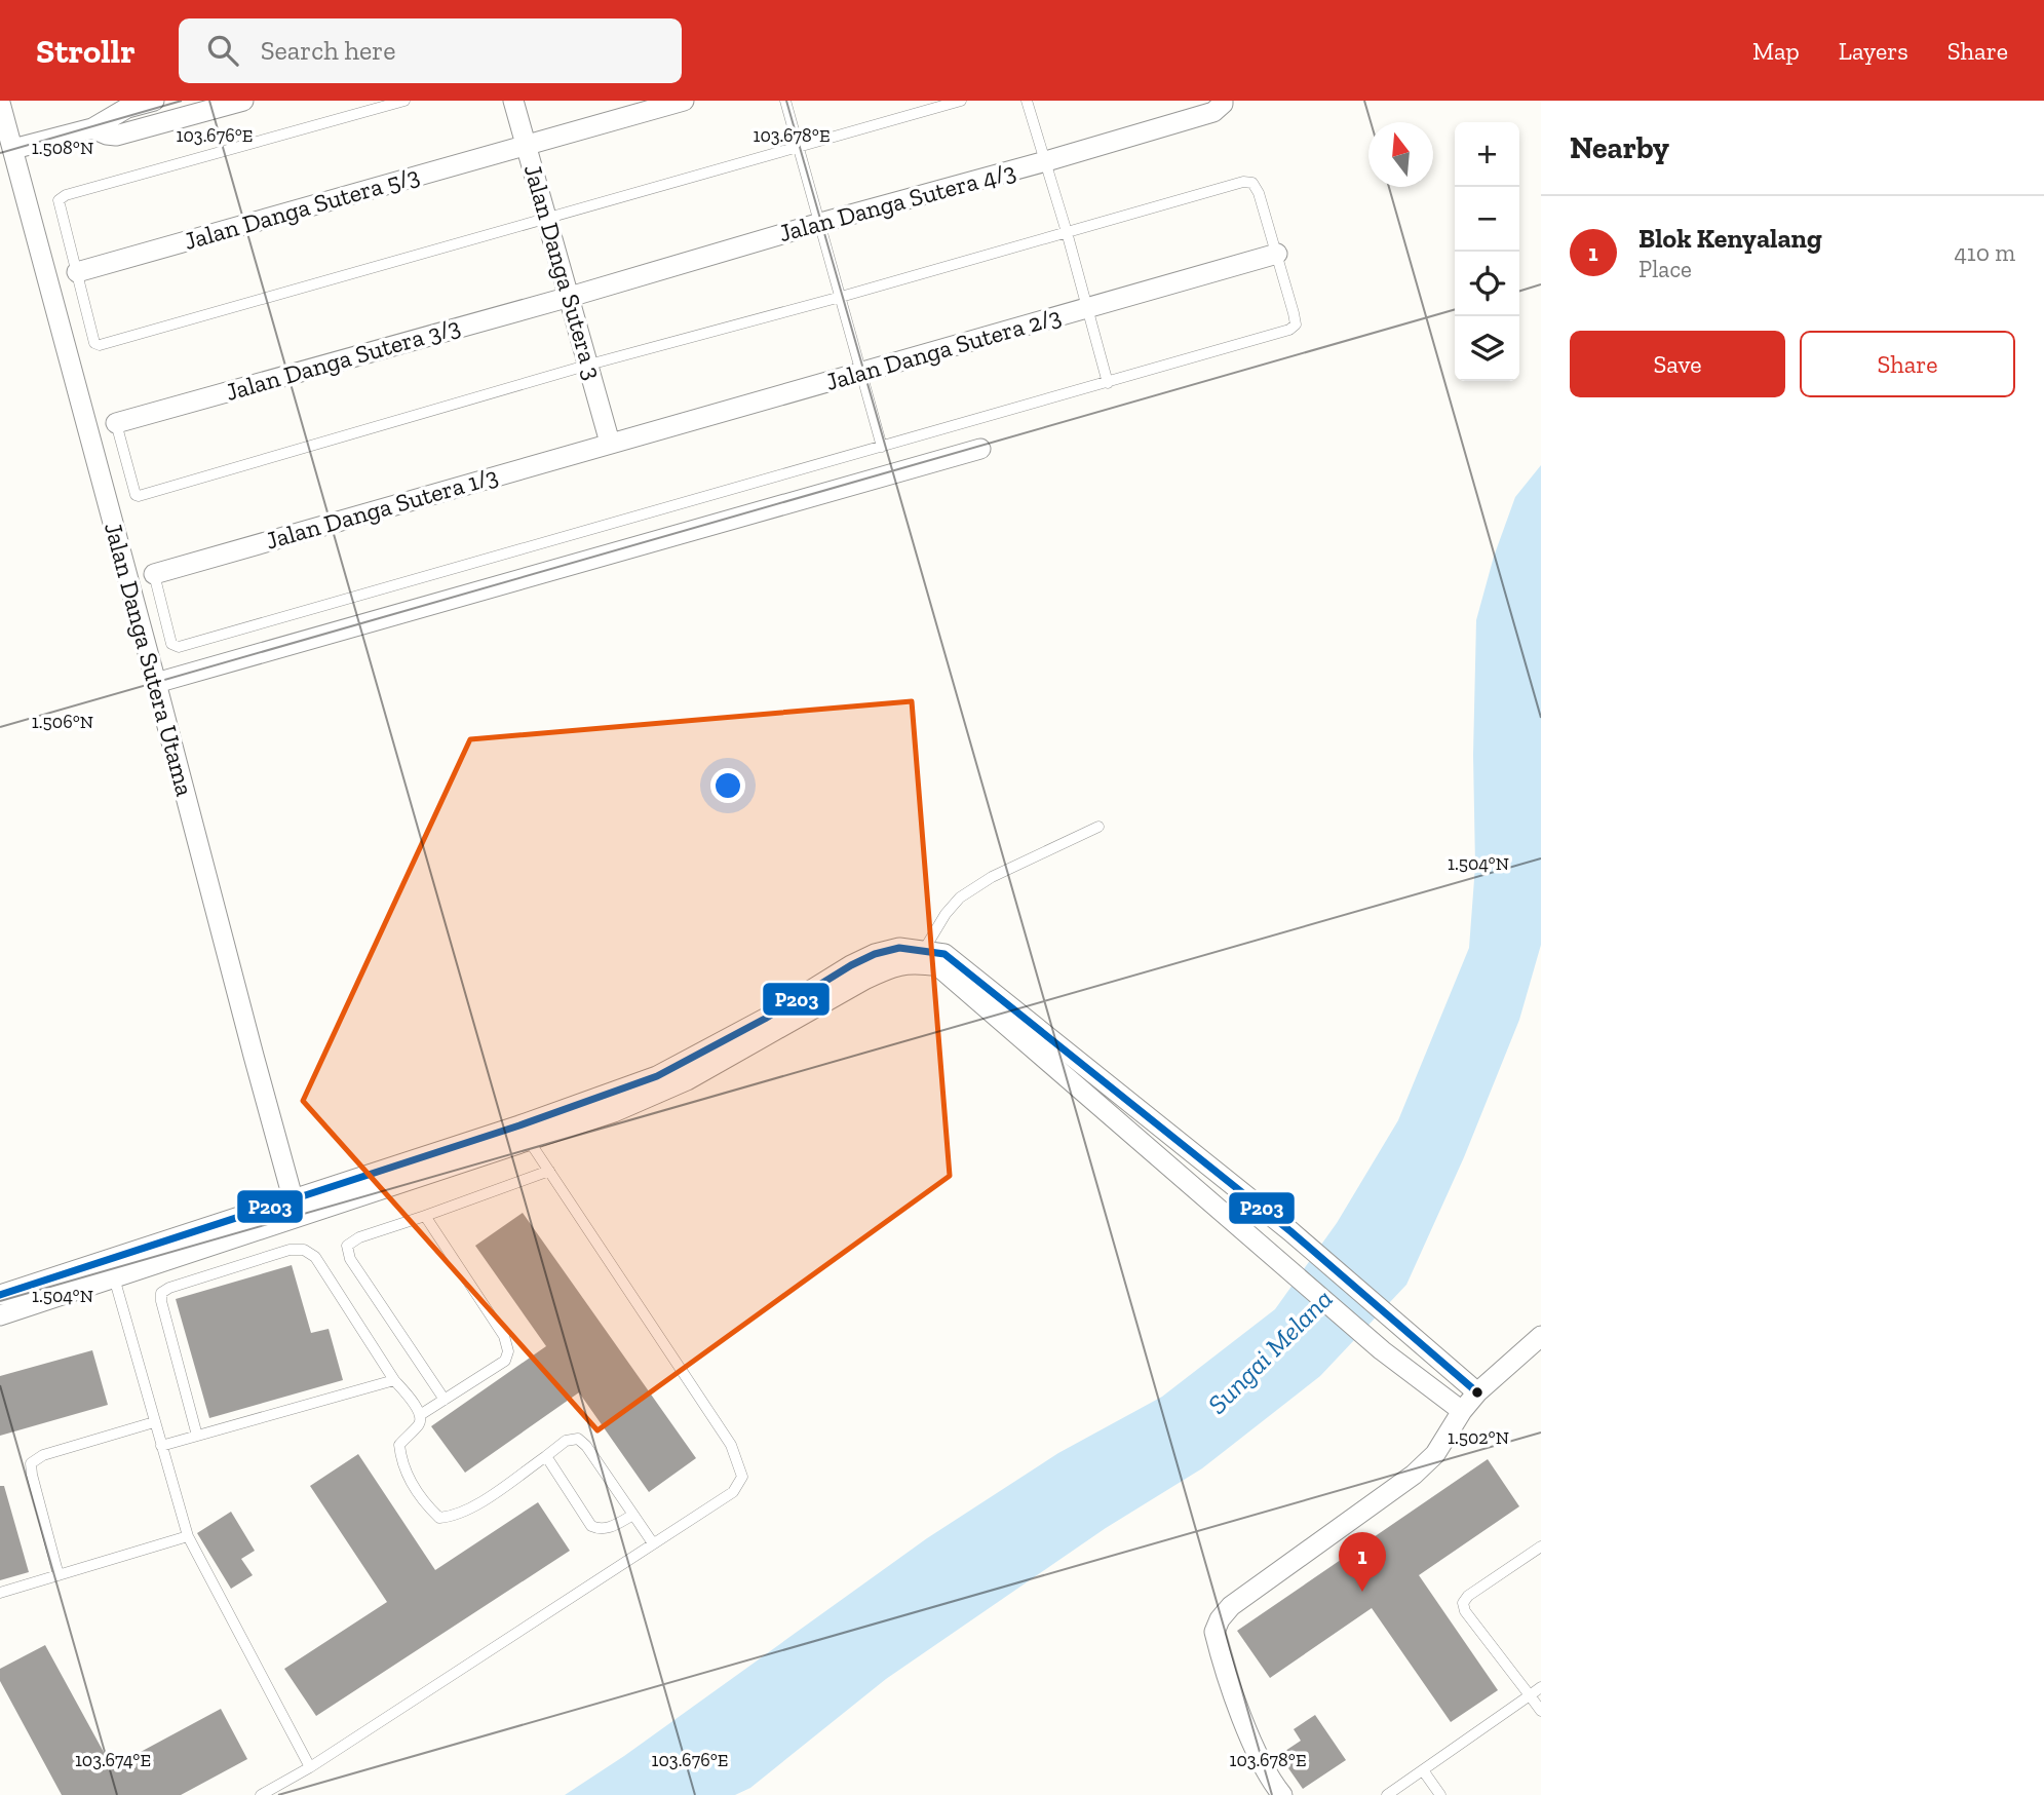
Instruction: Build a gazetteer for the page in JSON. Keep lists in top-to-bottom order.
{
  "streets": {
    "street": [
      "Jalan Danga Sutera 4/3",
      "Jalan Danga Sutera 5/3",
      "Jalan Danga Sutera 3",
      "Jalan Danga Sutera 2/3",
      "Jalan Danga Sutera 3/3",
      "Jalan Danga Sutera 1/3",
      "Jalan Danga Sutera Utama"
    ]
  },
  "crossings": [
    ["Jalan Danga Sutera 4/3", "Jalan Danga Sutera 3"],
    ["Jalan Danga Sutera 4/3", "Jalan Danga Sutera 3/3"],
    ["Jalan Danga Sutera 5/3", "Jalan Danga Sutera 3"],
    ["Jalan Danga Sutera 3", "Jalan Danga Sutera 2/3"],
    ["Jalan Danga Sutera 3", "Jalan Danga Sutera 3/3"],
    ["Jalan Danga Sutera 3", "Jalan Danga Sutera 1/3"],
    ["Jalan Danga Sutera 2/3", "Jalan Danga Sutera 1/3"]
  ],
  "water": ["Sungai Melana"],
  "lines": ["transit line P203"],
  "north": "top",
  "page": {
    "header": "Strollr",
    "search": "Search here",
    "nav": ["Map", "Layers", "Share"],
    "heading": "Nearby",
    "map_buttons": ["+", "−"],
    "list": [
      {
        "mark": "1",
        "name": "Blok Kenyalang",
        "note": "Place",
        "value": "410 m"
      }
    ],
    "buttons": ["Save", "Share"],
    "pins": "1"
  },
  "coordinates": [
    "103.676°E",
    "103.678°E",
    "1.508°N",
    "1.506°N",
    "1.504°N",
    "1.502°N",
    "103.674°E"
  ]
}
